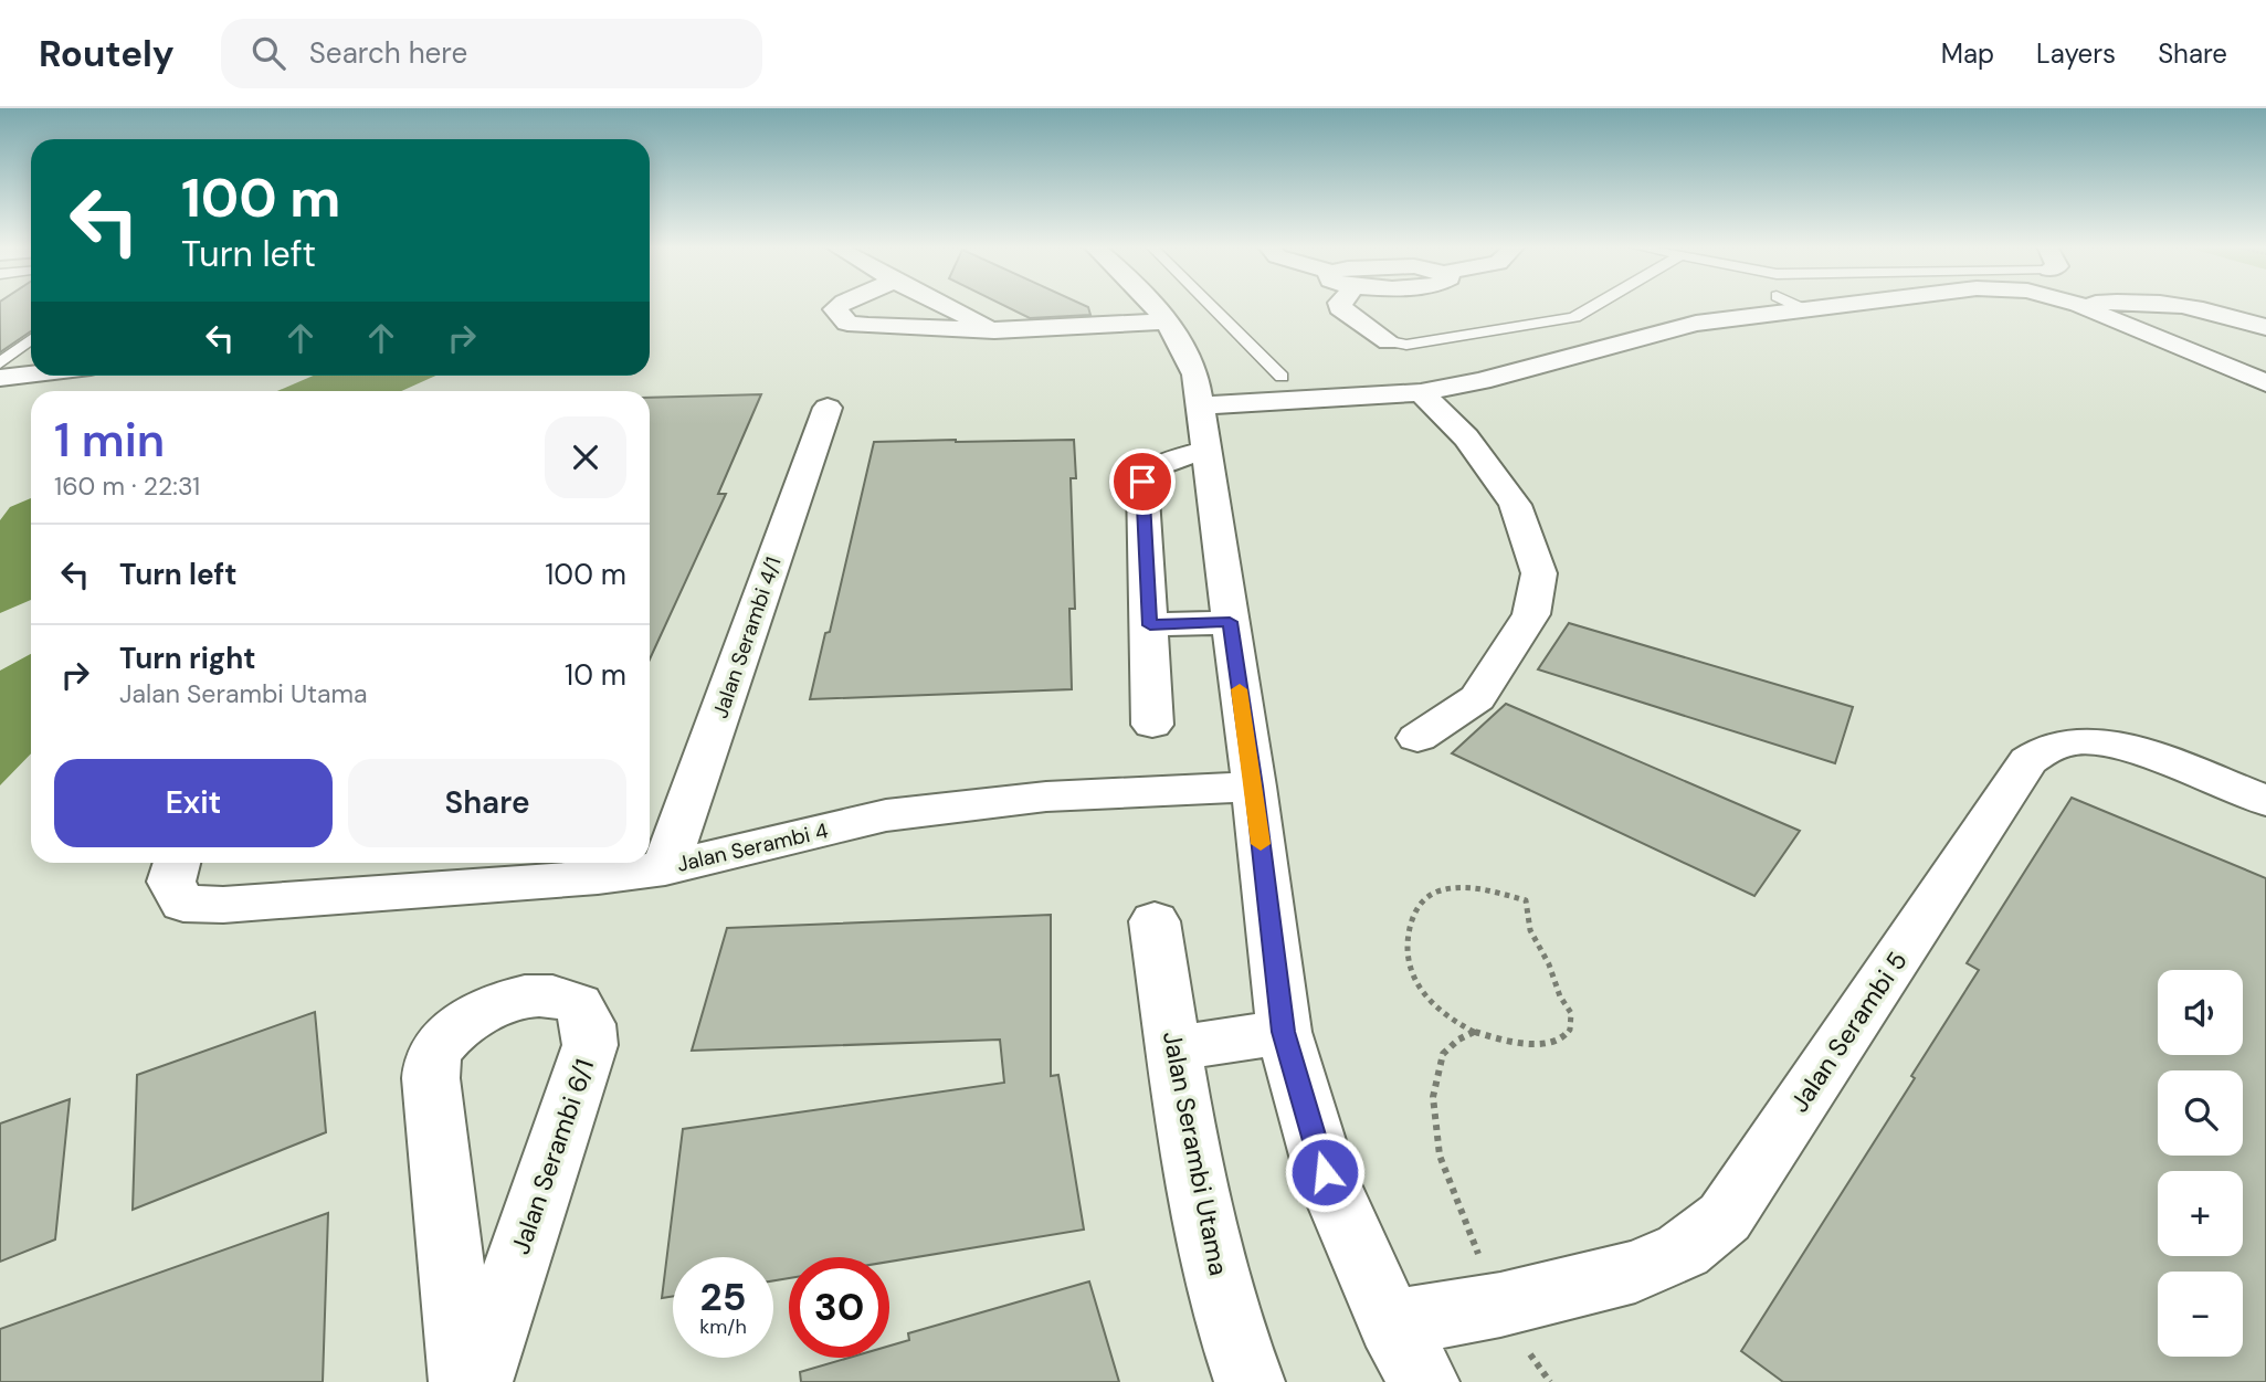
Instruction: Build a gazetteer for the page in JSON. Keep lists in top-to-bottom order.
{
  "streets": {
    "street": [
      "Jalan Serambi 4/1",
      "Jalan Serambi 4",
      "Jalan Serambi 5",
      "Jalan Serambi Utama",
      "Jalan Serambi 6/1"
    ]
  },
  "crossings": [
    ["Jalan Serambi 4/1", "Jalan Serambi 4"]
  ],
  "page": {
    "header": "Routely",
    "search": "Search here",
    "nav": ["Map", "Layers", "Share"],
    "turn": ["100 m", "Turn left"],
    "heading": ["1 min", "160 m · 22:31"],
    "list": [
      {
        "name": "Turn left",
        "value": "100 m"
      },
      {
        "name": "Turn right",
        "note": "Jalan Serambi Utama",
        "value": "10 m"
      }
    ],
    "buttons": ["Exit", "Share"],
    "map_buttons": ["+", "−"],
    "speed": "25 km/h",
    "limit": "30"
  }
}
